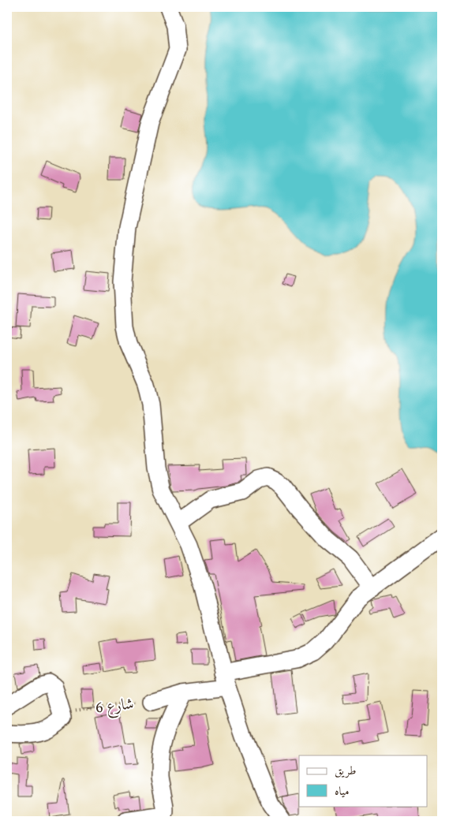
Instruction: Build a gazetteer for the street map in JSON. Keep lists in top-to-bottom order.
{
  "streets": {
    "street": ["شارع 6"]
  },
  "legend": ["طريق", "مياه"]
}
